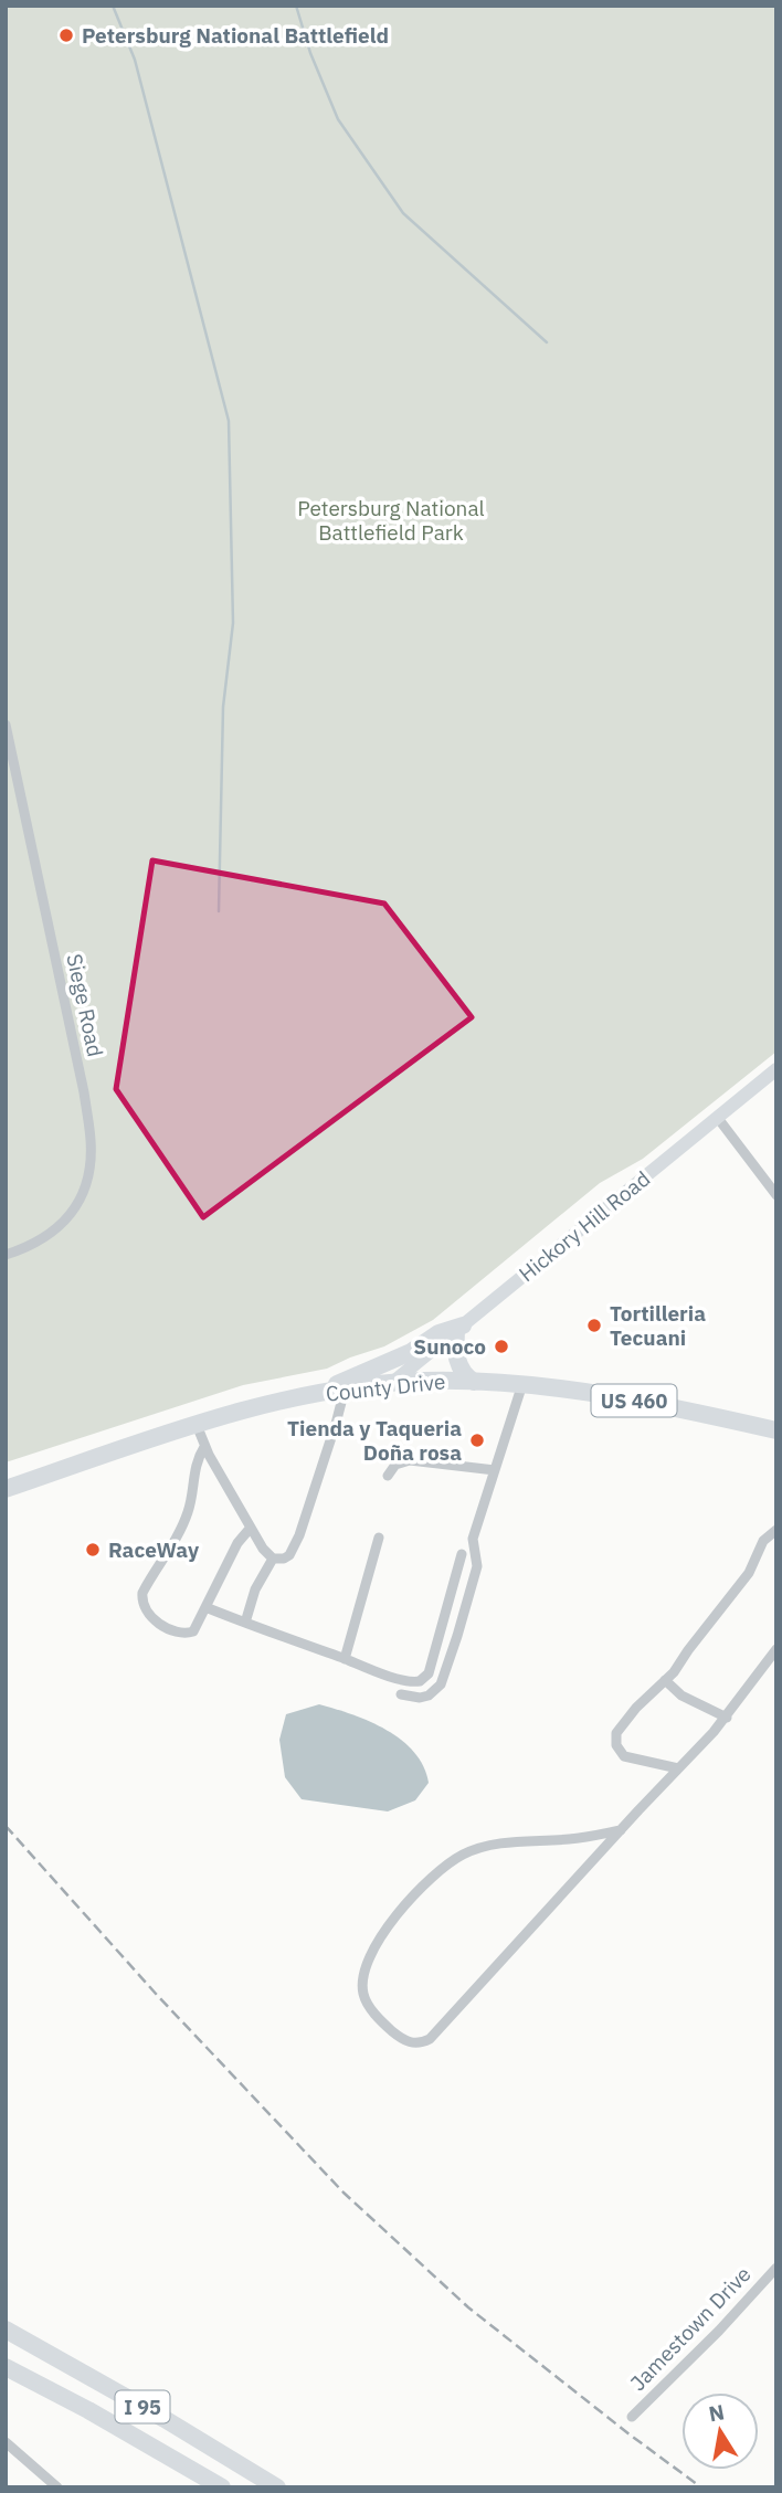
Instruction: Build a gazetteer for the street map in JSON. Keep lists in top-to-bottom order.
{
  "streets": {
    "highway": ["County Drive", "US 460", "I 95"],
    "street": ["Siege Road", "Hickory Hill Road", "Jamestown Drive"]
  },
  "crossings": [
    ["Hickory Hill Road", "County Drive"]
  ],
  "parks": ["Petersburg National Battlefield Park"],
  "places": [
    "Petersburg National Battlefield",
    "Tortilleria Tecuani",
    "Sunoco",
    "Tienda y Taqueria Doña rosa",
    "RaceWay"
  ],
  "north": "top"
}
